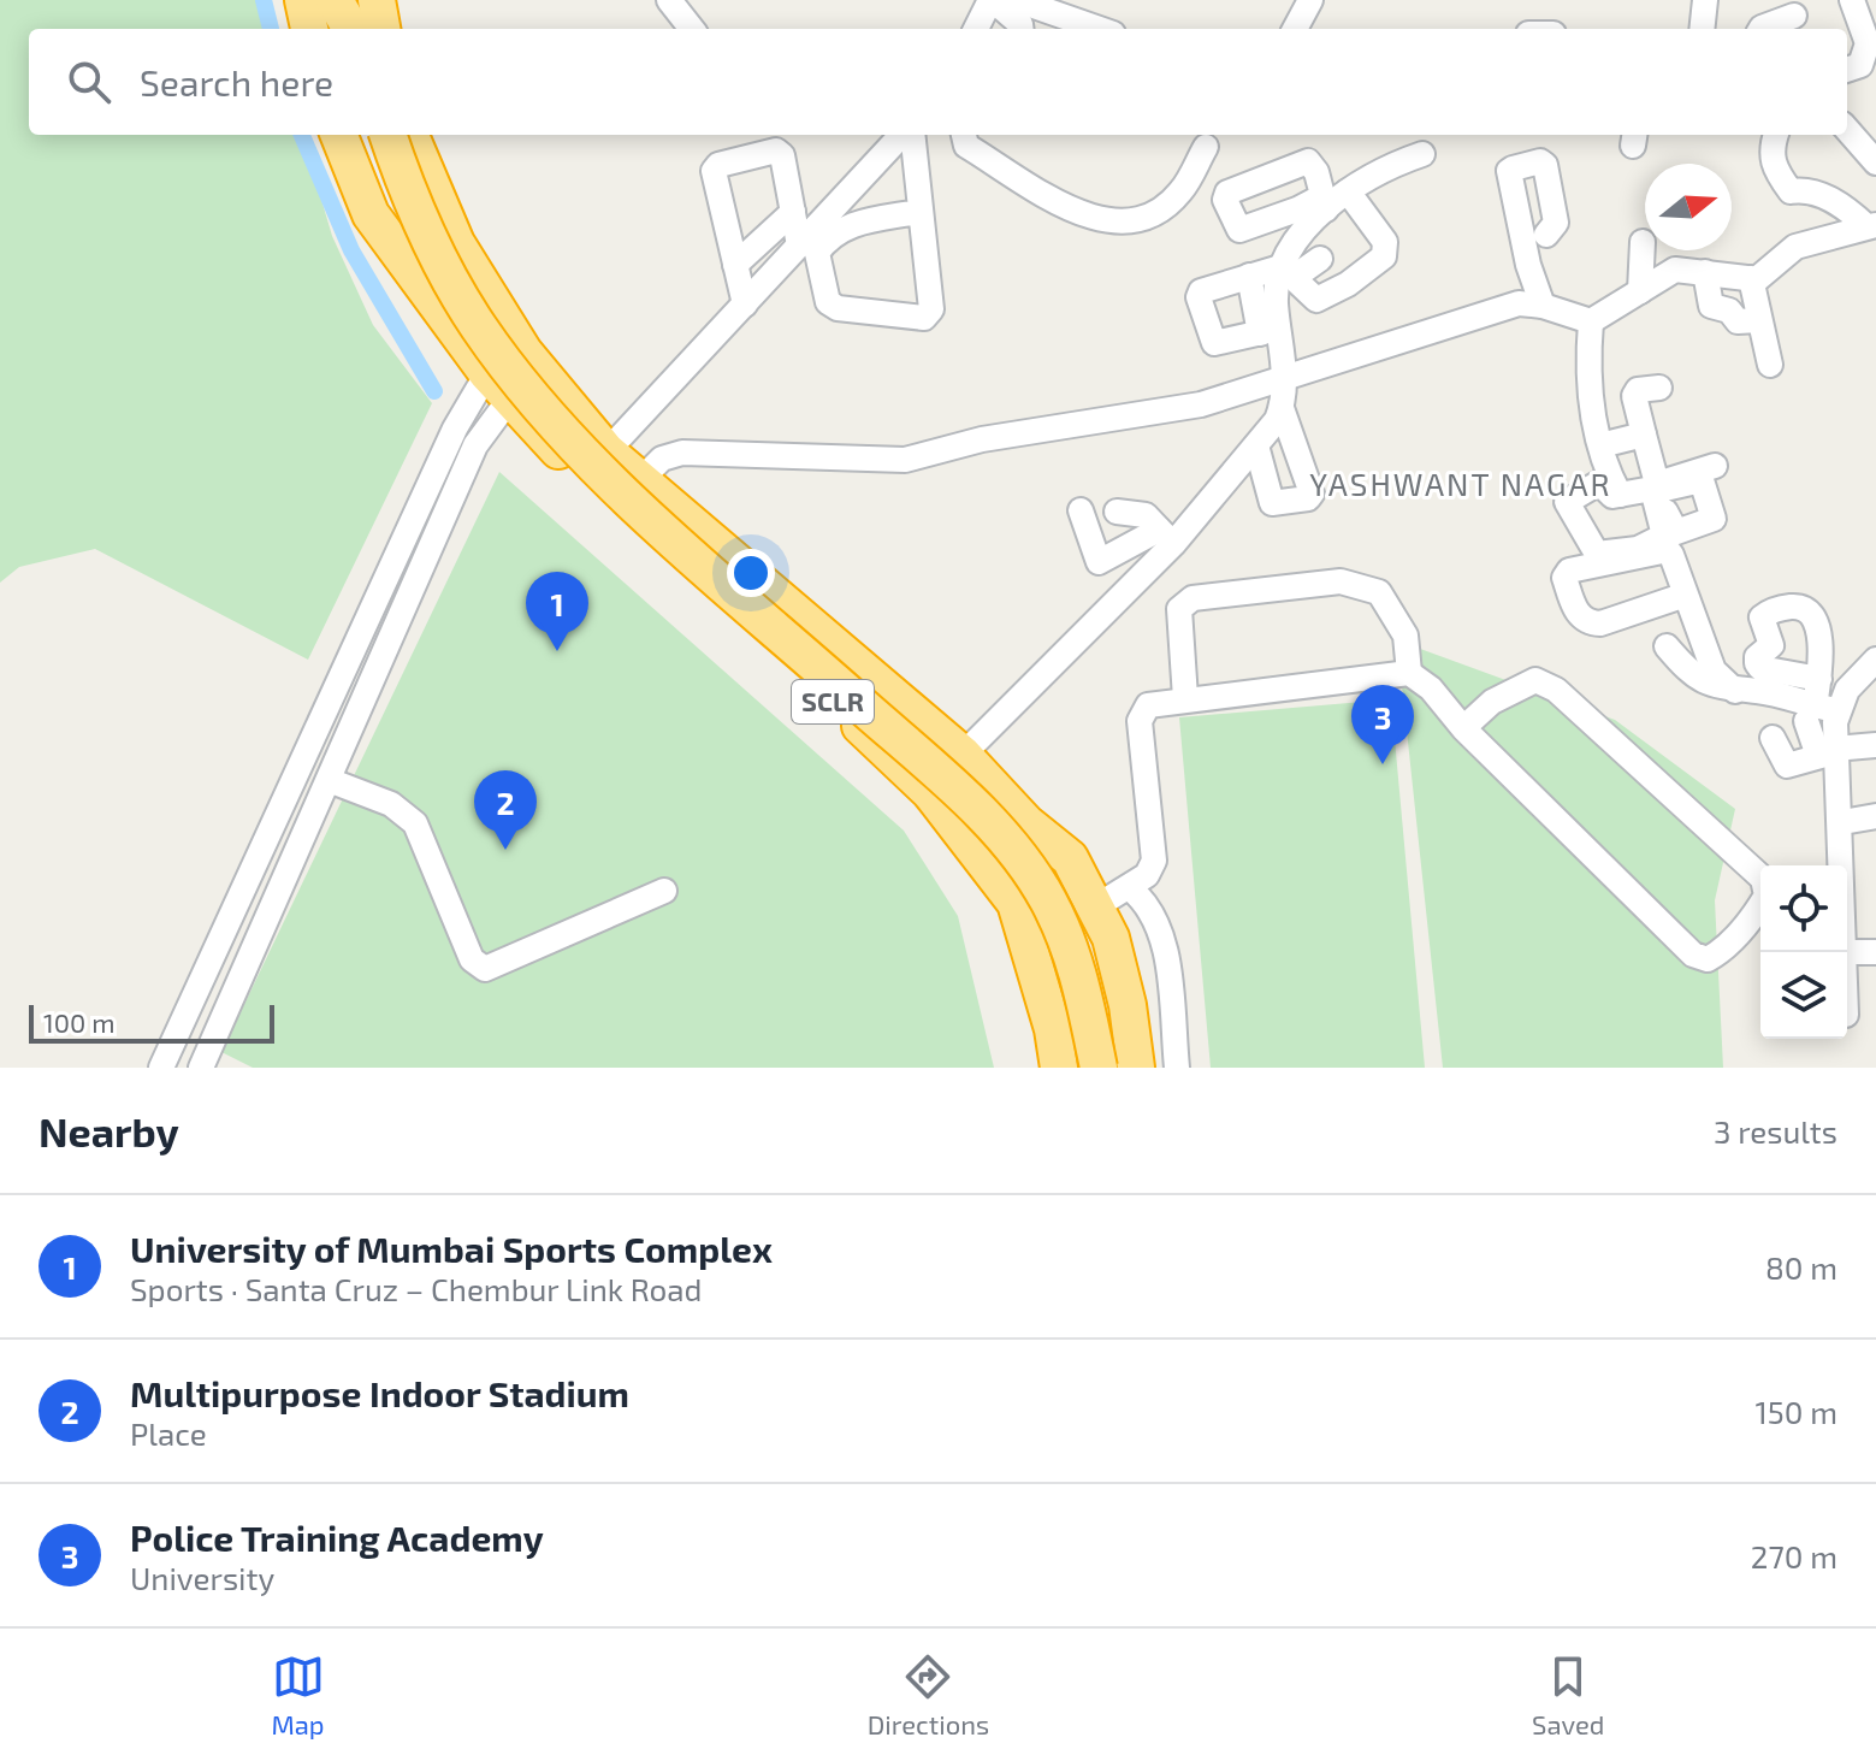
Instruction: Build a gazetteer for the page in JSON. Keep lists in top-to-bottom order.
{
  "streets": {
    "highway": ["SCLR"]
  },
  "districts": ["YASHWANT NAGAR"],
  "scale_bar": "100 m",
  "north": "right",
  "page": {
    "search": "Search here",
    "pins": ["1", "3", "2"],
    "scale": "100 m",
    "heading": ["Nearby", "3 results"],
    "list": [
      {
        "mark": "1",
        "name": "University of Mumbai Sports Complex",
        "note": "Sports · Santa Cruz – Chembur Link Road",
        "value": "80 m"
      },
      {
        "mark": "2",
        "name": "Multipurpose Indoor Stadium",
        "note": "Place",
        "value": "150 m"
      },
      {
        "mark": "3",
        "name": "Police Training Academy",
        "note": "University",
        "value": "270 m"
      }
    ],
    "nav": ["Map", "Directions", "Saved"]
  }
}
